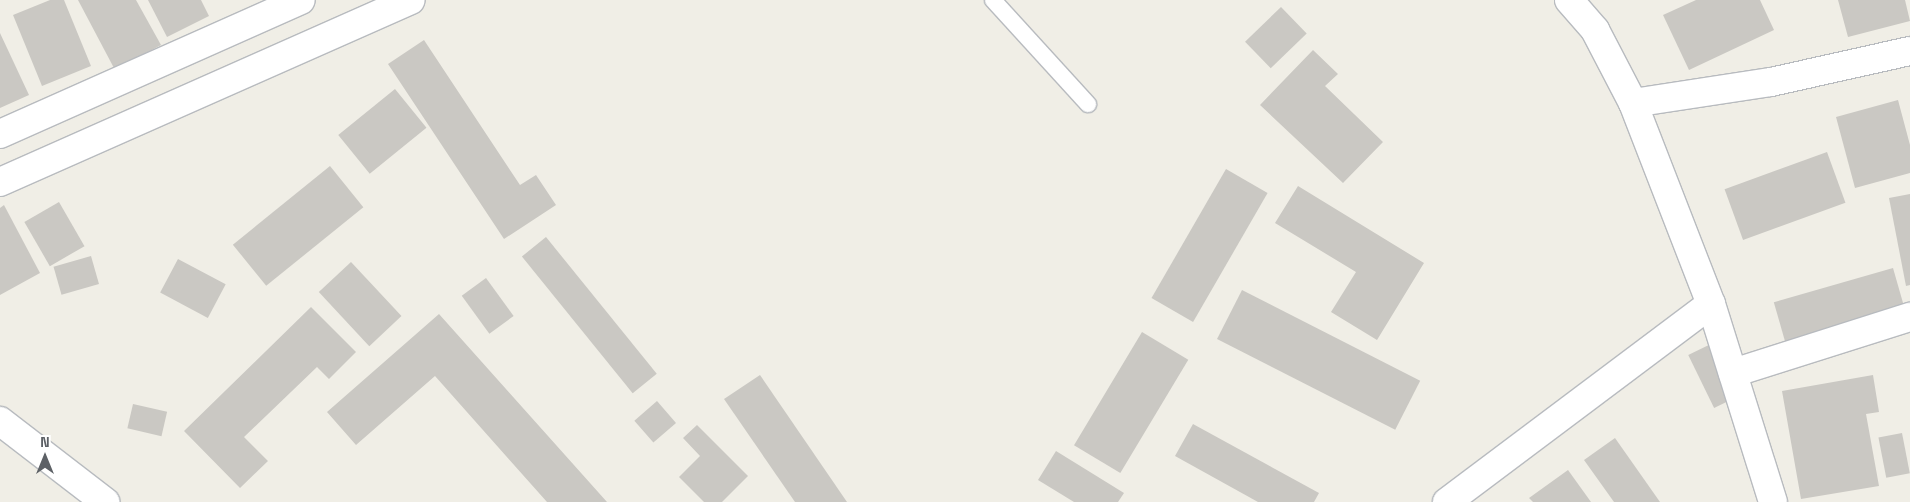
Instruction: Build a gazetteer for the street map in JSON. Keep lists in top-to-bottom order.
{
  "north": "top"
}
